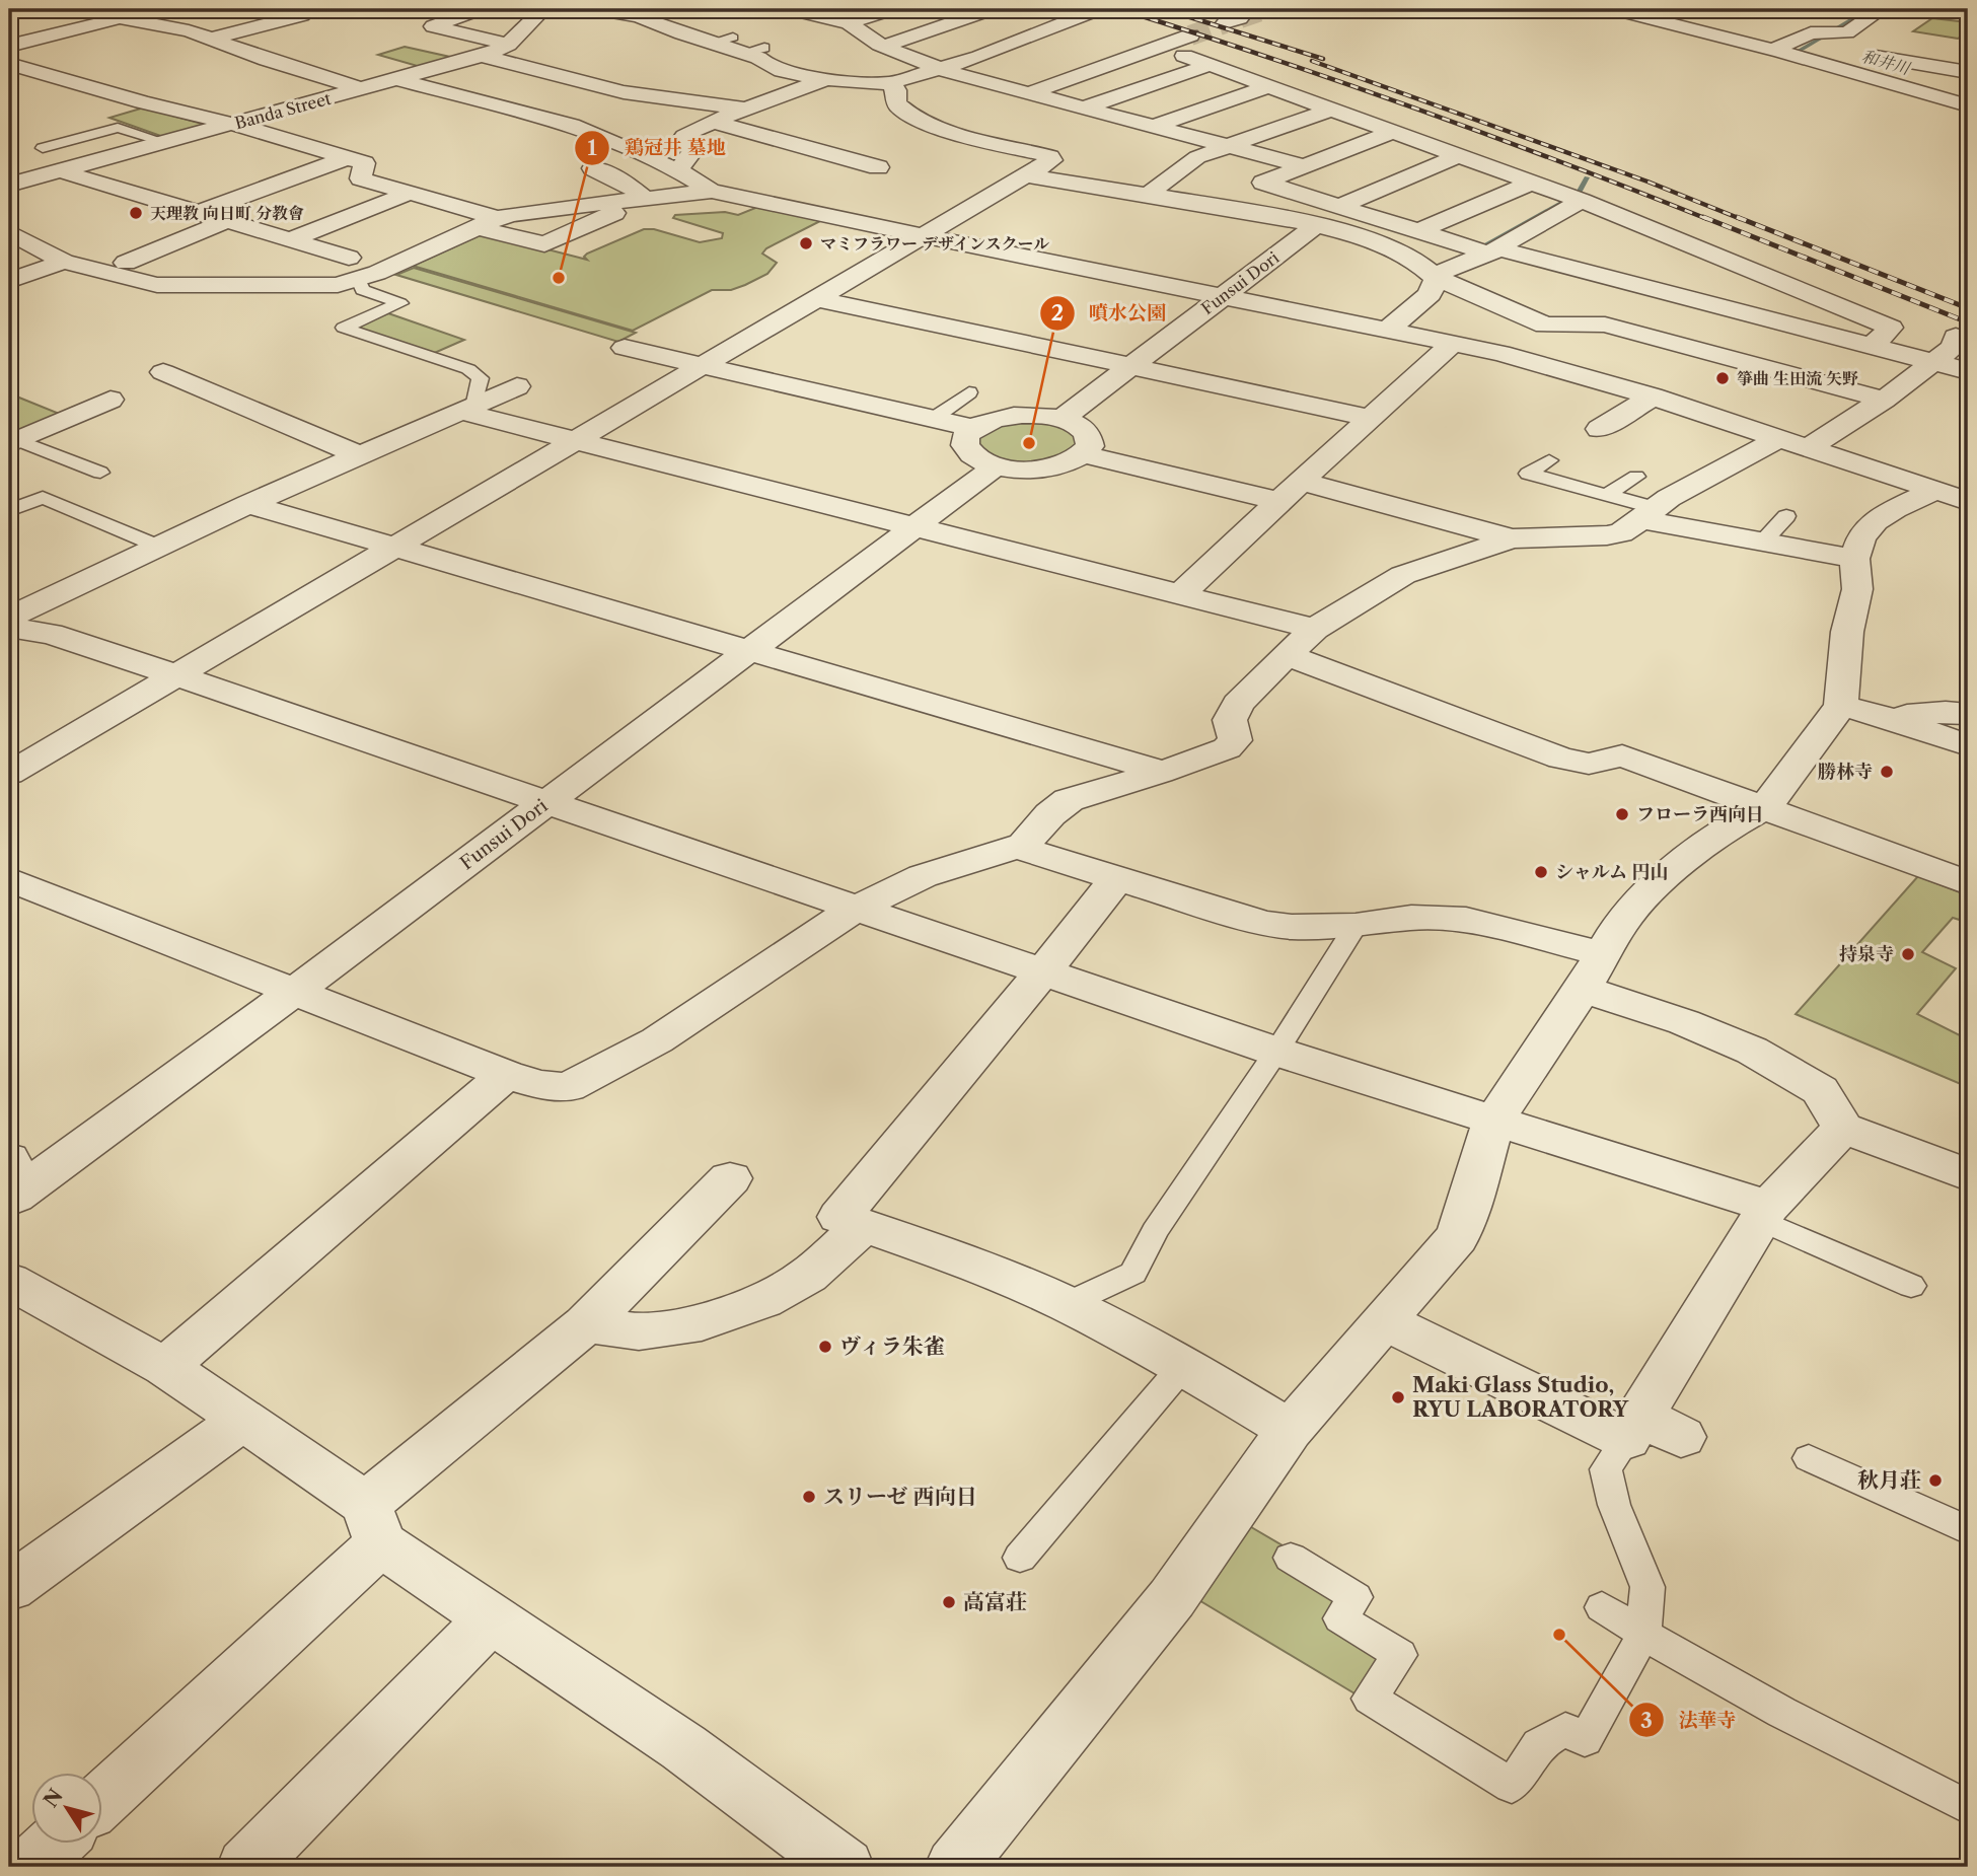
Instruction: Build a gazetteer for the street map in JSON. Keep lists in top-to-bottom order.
{
  "streets": {
    "street": ["Banda Street", "Funsui Dori"]
  },
  "water": ["和井川"],
  "places": [
    "天理教 向日町 分教會",
    "マミフラワー デザインスクール",
    "鶏冠井 墓地",
    "箏曲 生田流 矢野",
    "噴水公園",
    "勝林寺",
    "フローラ西向日",
    "シャルム 円山",
    "持泉寺",
    "ヴィラ朱雀",
    "Maki Glass Studio, RYU LABORATORY",
    "秋月荘",
    "スリーゼ 西向日",
    "高富荘",
    "法華寺"
  ],
  "north": "top left"
}
